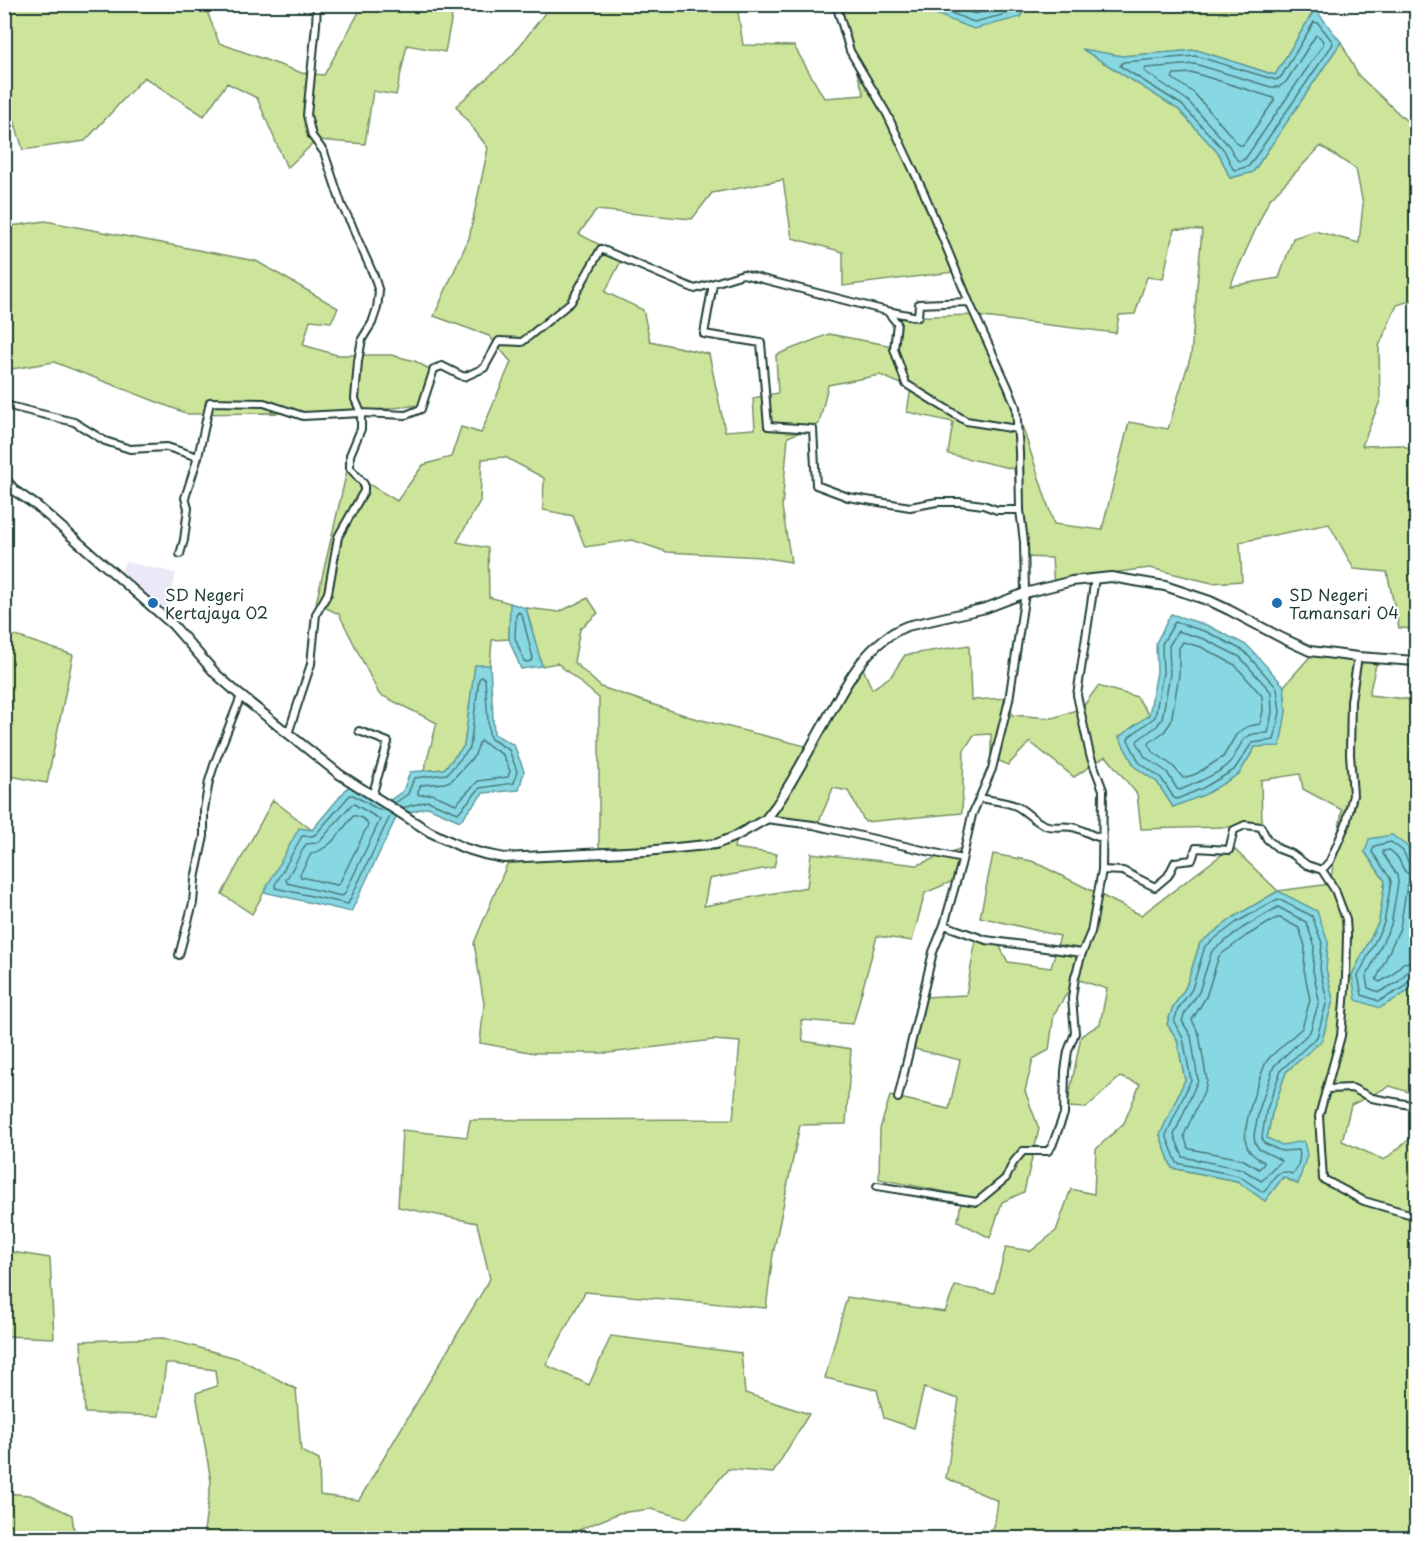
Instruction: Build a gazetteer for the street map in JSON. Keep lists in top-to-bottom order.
{
  "places": ["SD Negeri Kertajaya 02", "SD Negeri Tamansari 04"]
}
